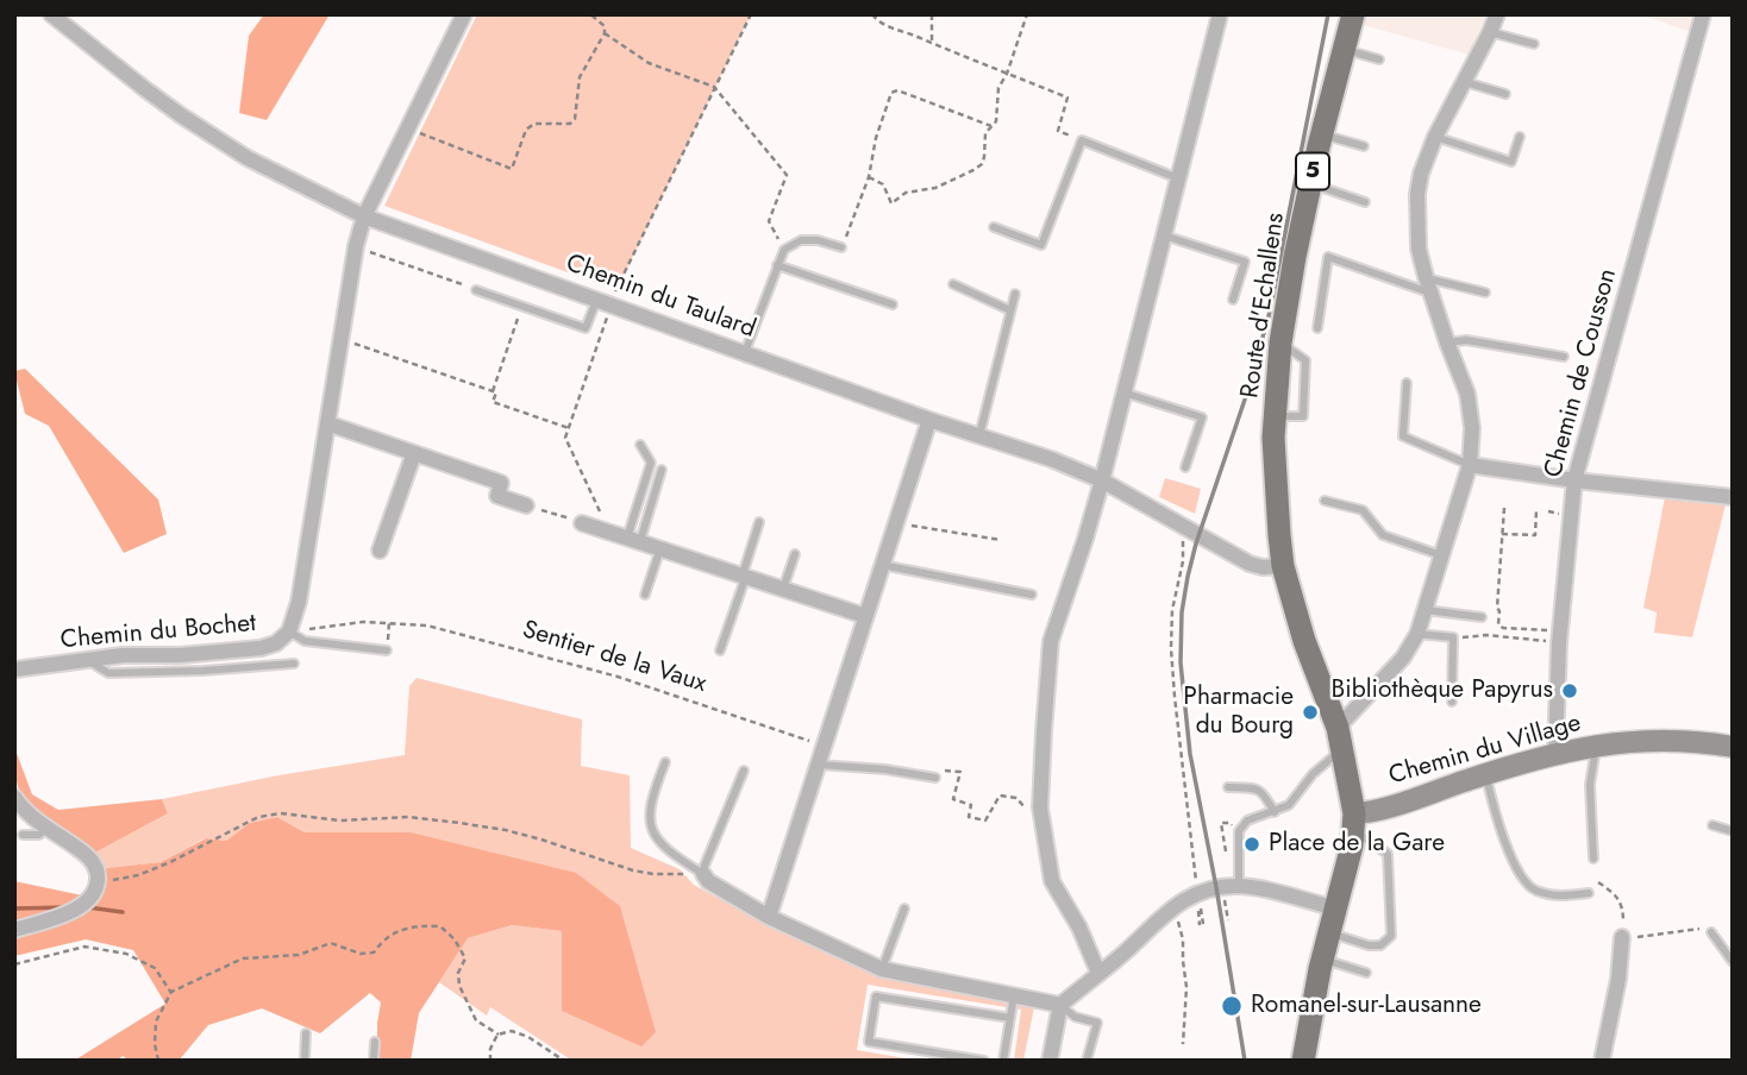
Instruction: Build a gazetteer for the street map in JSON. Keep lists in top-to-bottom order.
{
  "streets": {
    "main road": ["5", "Route d'Echallens"],
    "street": [
      "Chemin du Taulard",
      "Chemin de Cousson",
      "Chemin du Bochet",
      "Chemin du Village"
    ],
    "path": ["Sentier de la Vaux"]
  },
  "crossings": [
    ["5", "Route d'Echallens"],
    ["5", "Chemin du Village"],
    ["Chemin du Taulard", "Route d'Echallens"],
    ["Chemin du Taulard", "Chemin du Bochet"],
    ["Route d'Echallens", "Chemin du Village"],
    ["Chemin de Cousson", "Chemin du Village"],
    ["Chemin du Bochet", "Sentier de la Vaux"]
  ],
  "places": [
    "Bibliothèque Papyrus",
    "Pharmacie du Bourg",
    "Place de la Gare",
    "Romanel-sur-Lausanne"
  ]
}
